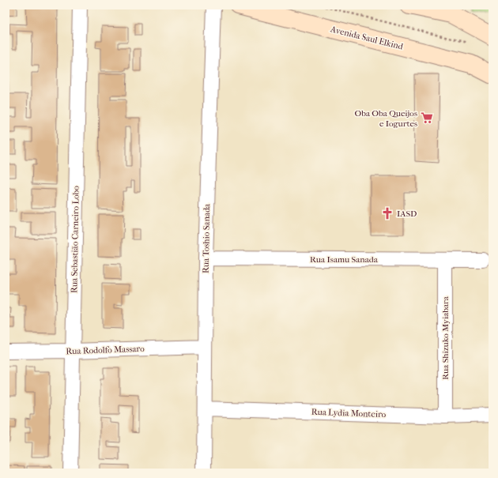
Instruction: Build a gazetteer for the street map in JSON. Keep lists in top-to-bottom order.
{
  "streets": {
    "main road": ["Avenida Saul Elkind"],
    "street": [
      "Rua Toshio Sanada",
      "Rua Sebastião Carneiro Lobo",
      "Rua Isamu Sanada",
      "Rua Shizuko Myiabara",
      "Rua Rodolfo Massaro",
      "Rua Lydia Monteiro"
    ]
  },
  "crossings": [
    ["Rua Toshio Sanada", "Rua Isamu Sanada"],
    ["Rua Toshio Sanada", "Rua Rodolfo Massaro"],
    ["Rua Toshio Sanada", "Rua Lydia Monteiro"],
    ["Rua Sebastião Carneiro Lobo", "Rua Rodolfo Massaro"],
    ["Rua Isamu Sanada", "Rua Shizuko Myiabara"],
    ["Rua Shizuko Myiabara", "Rua Lydia Monteiro"]
  ],
  "places": {
    "supermarket": ["Oba Oba Queijos e Iogurtes"],
    "church": ["IASD"]
  }
}
